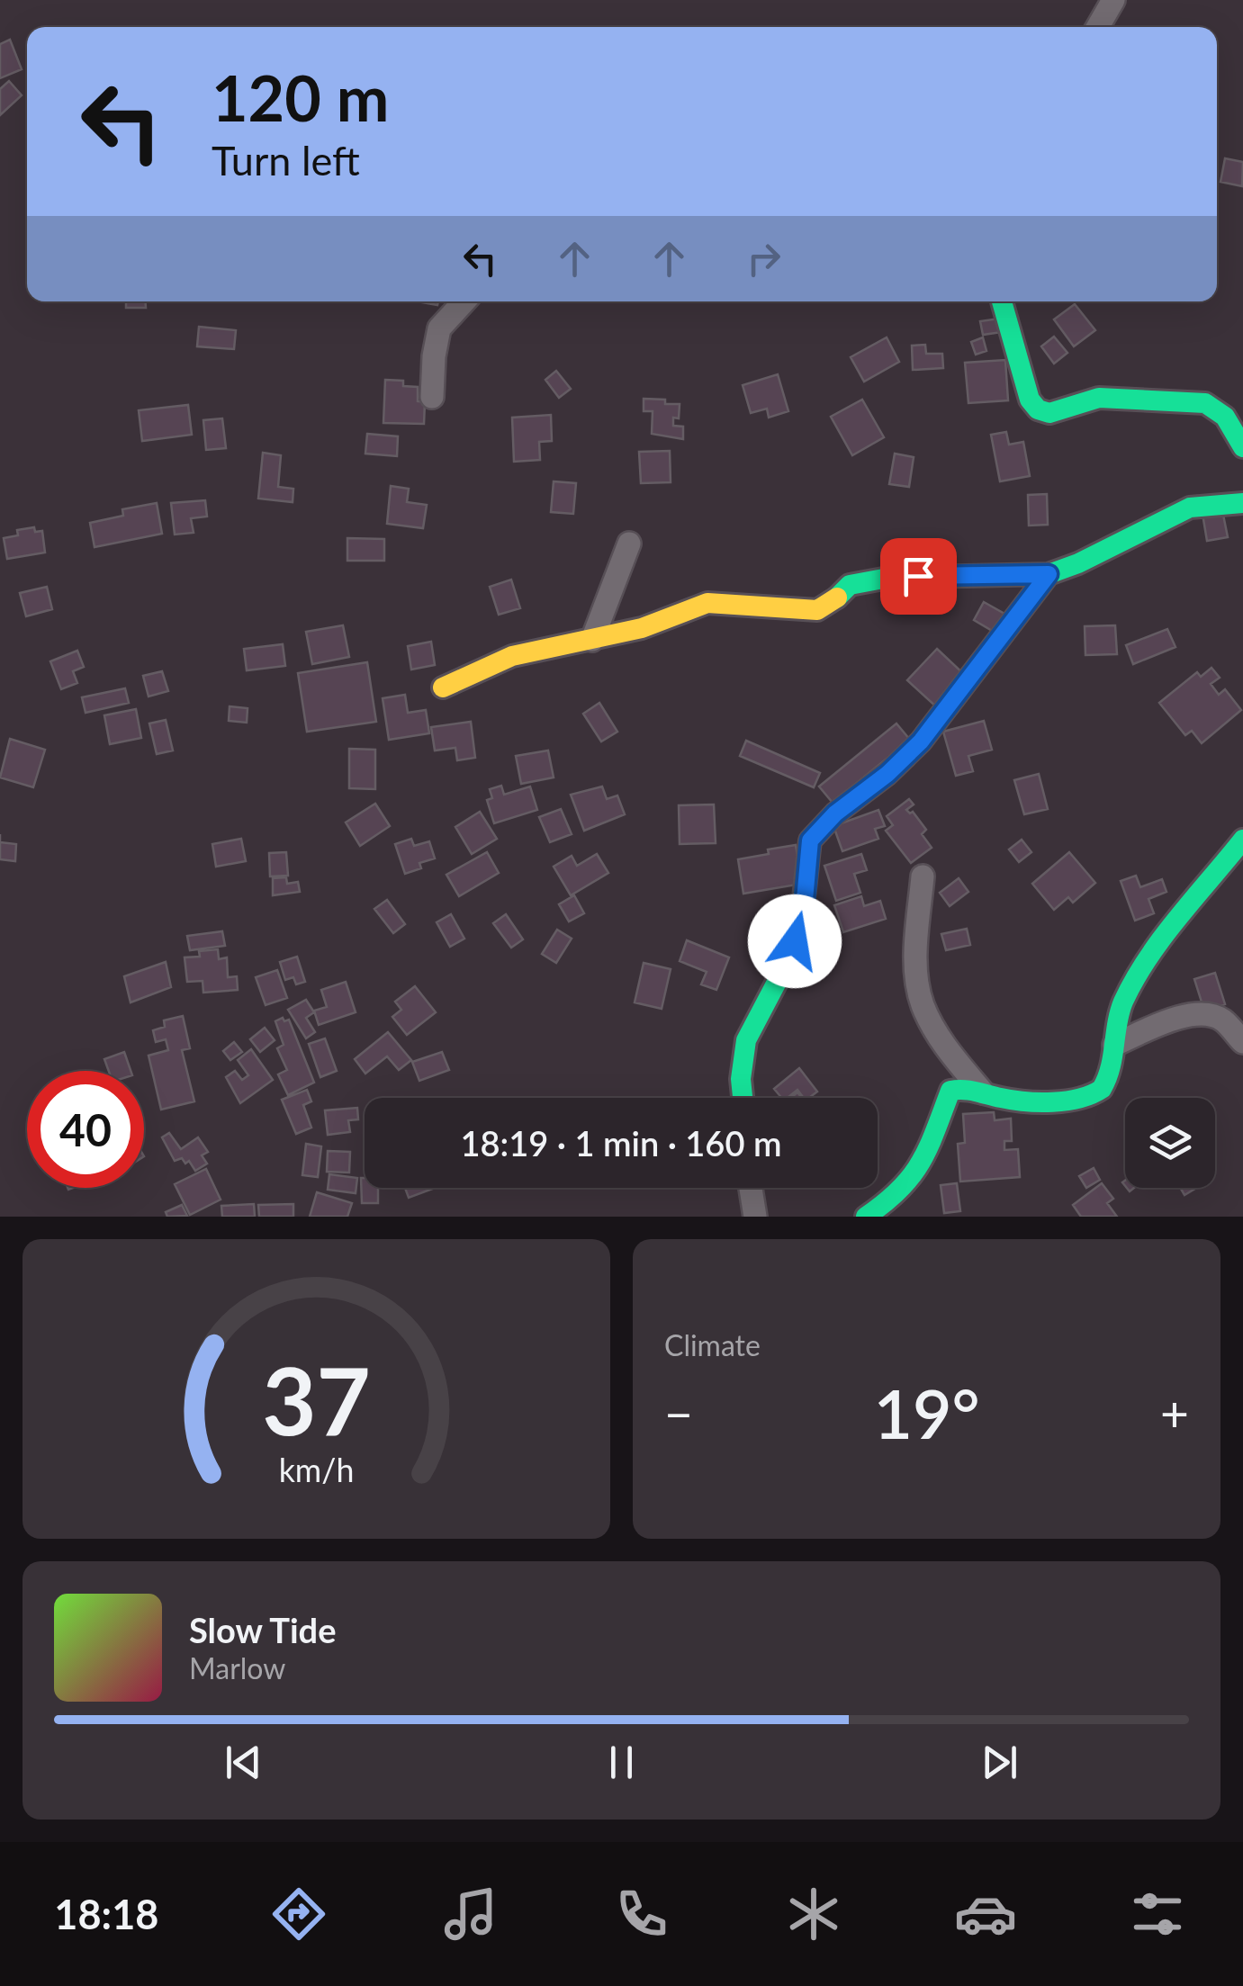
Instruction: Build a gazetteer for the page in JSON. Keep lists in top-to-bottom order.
{
  "page": {
    "turn": ["120 m", "Turn left"],
    "limit": "40",
    "trip": "18:19 · 1 min · 160 m",
    "tile": "Climate",
    "heat": ["−", "19°", "+"],
    "song": ["Slow Tide", "Marlow"],
    "tabs": "18:18",
    "gauge": ["37", "km/h"]
  }
}
